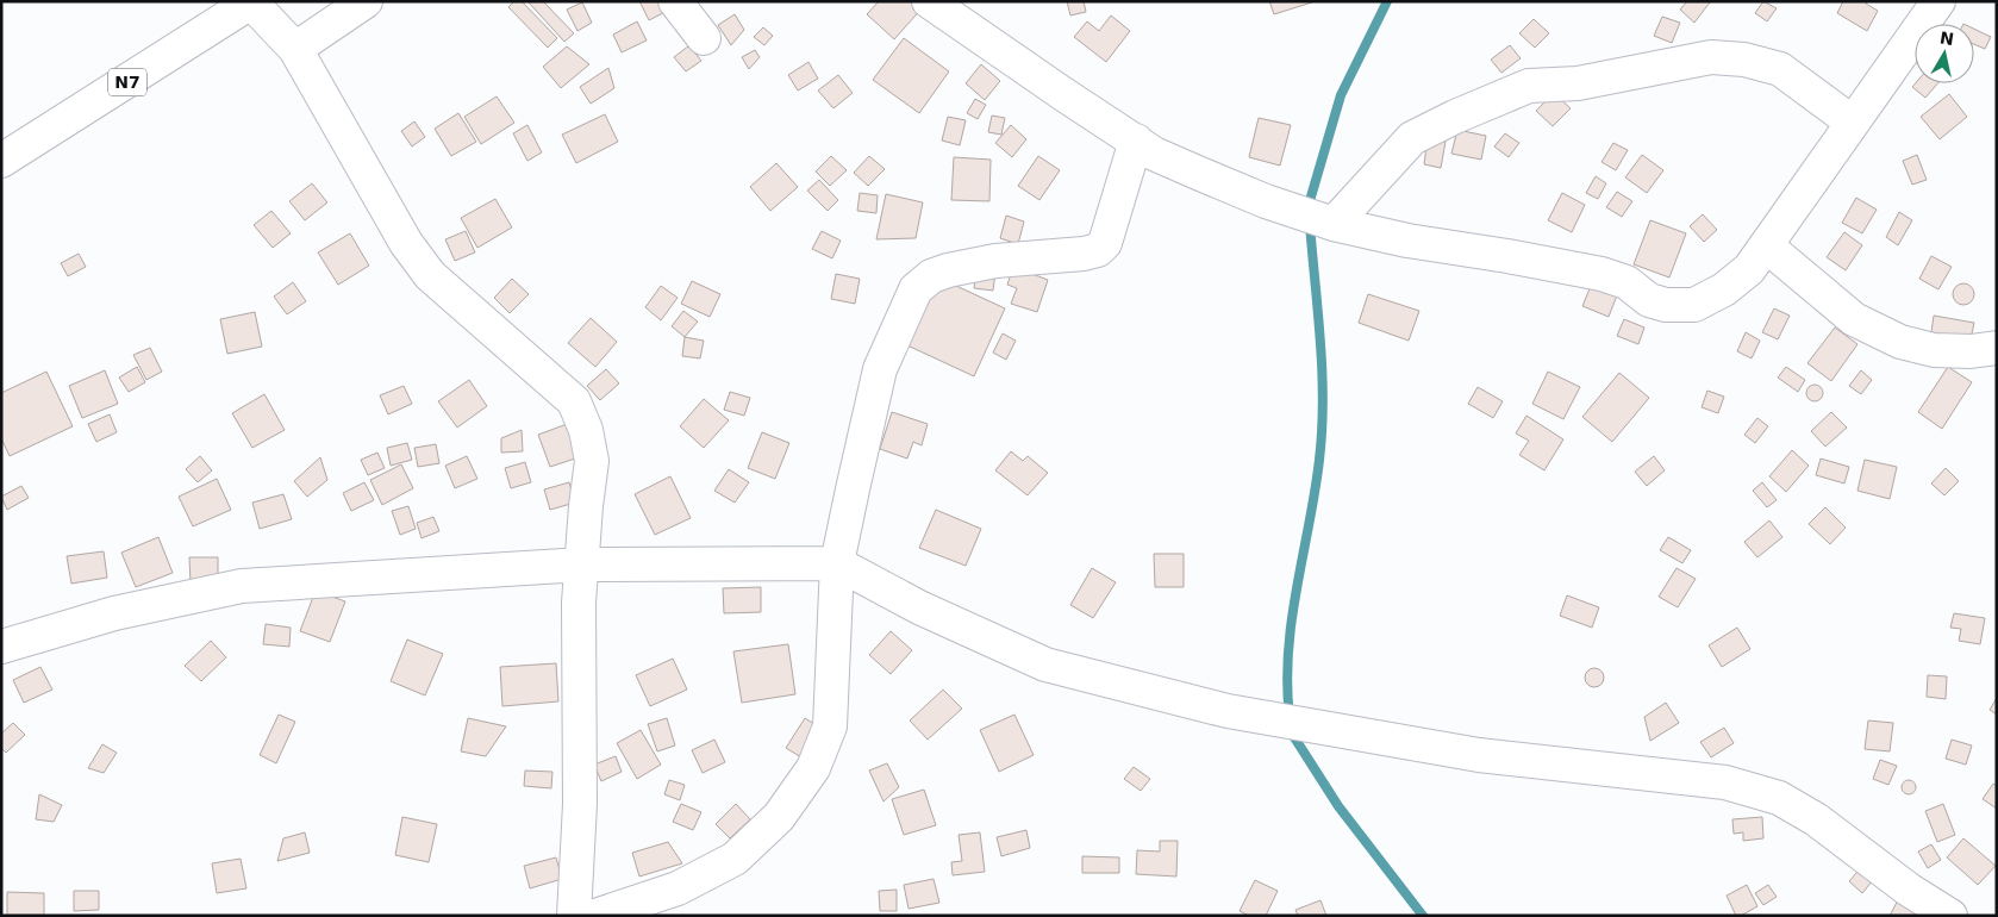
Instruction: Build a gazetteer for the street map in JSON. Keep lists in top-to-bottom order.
{
  "streets": {
    "main road": ["N7"]
  },
  "north": "top"
}
